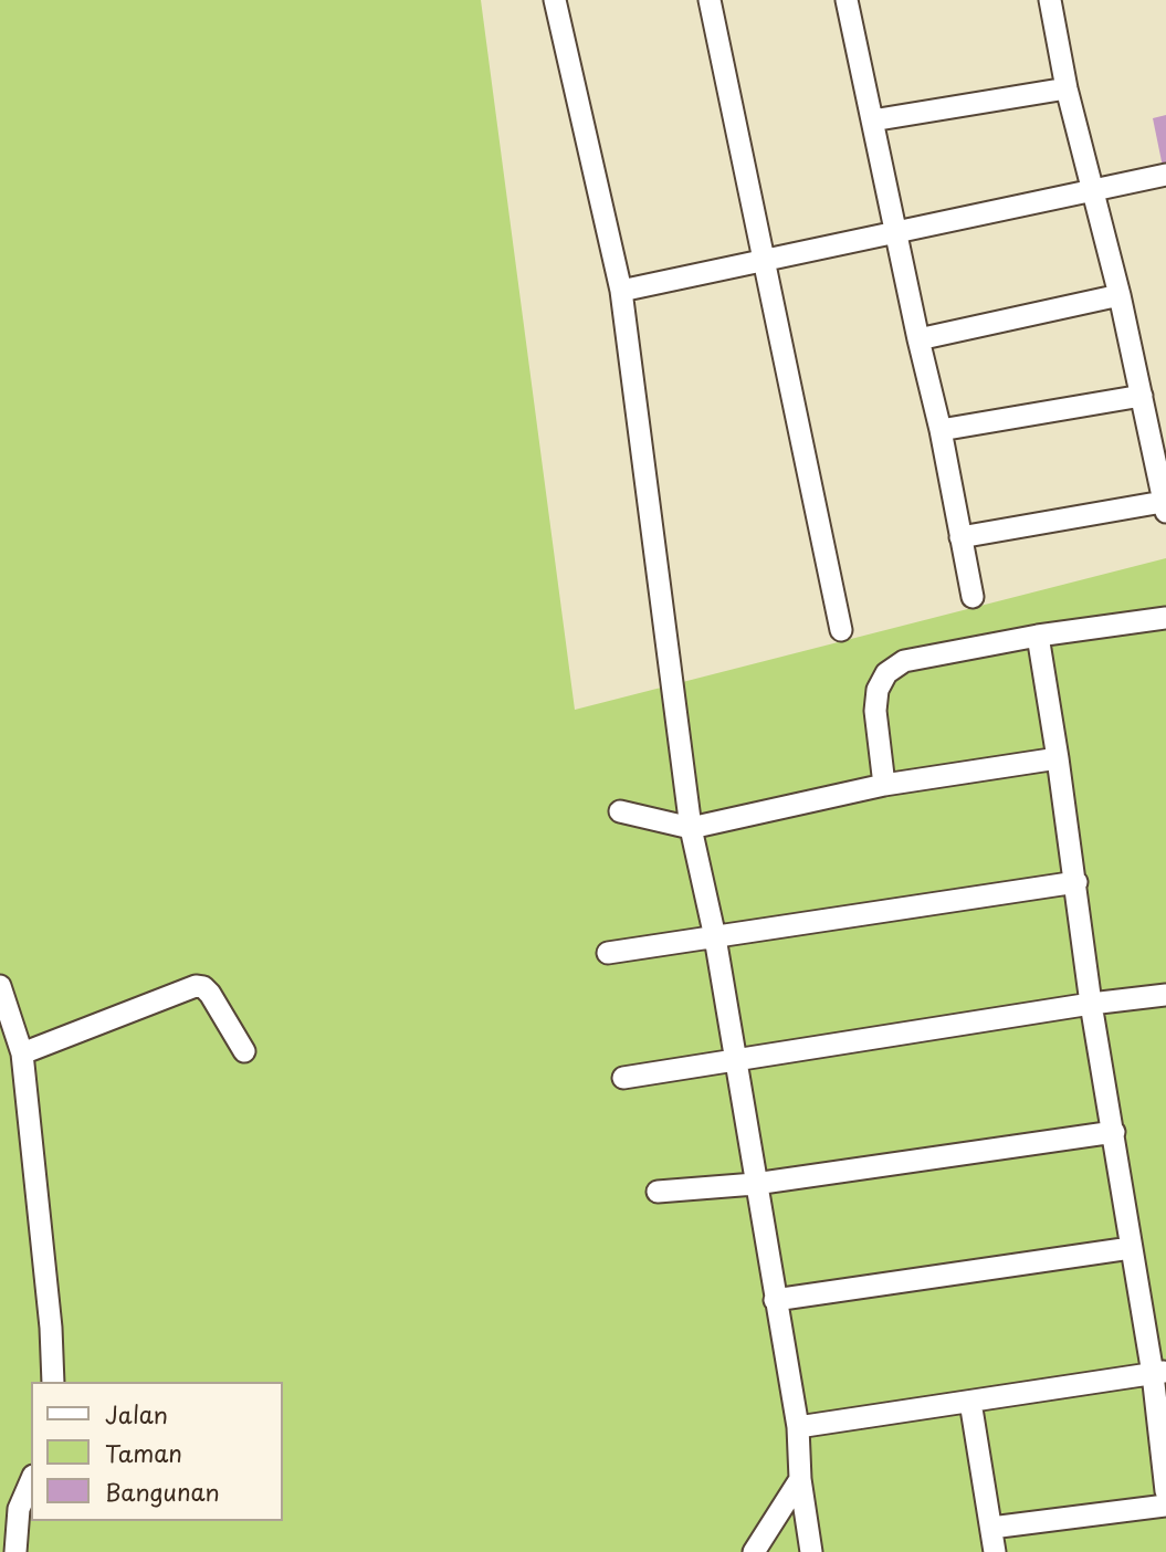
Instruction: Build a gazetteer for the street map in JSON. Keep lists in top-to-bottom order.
{
  "legend": ["Jalan", "Taman", "Bangunan"]
}
